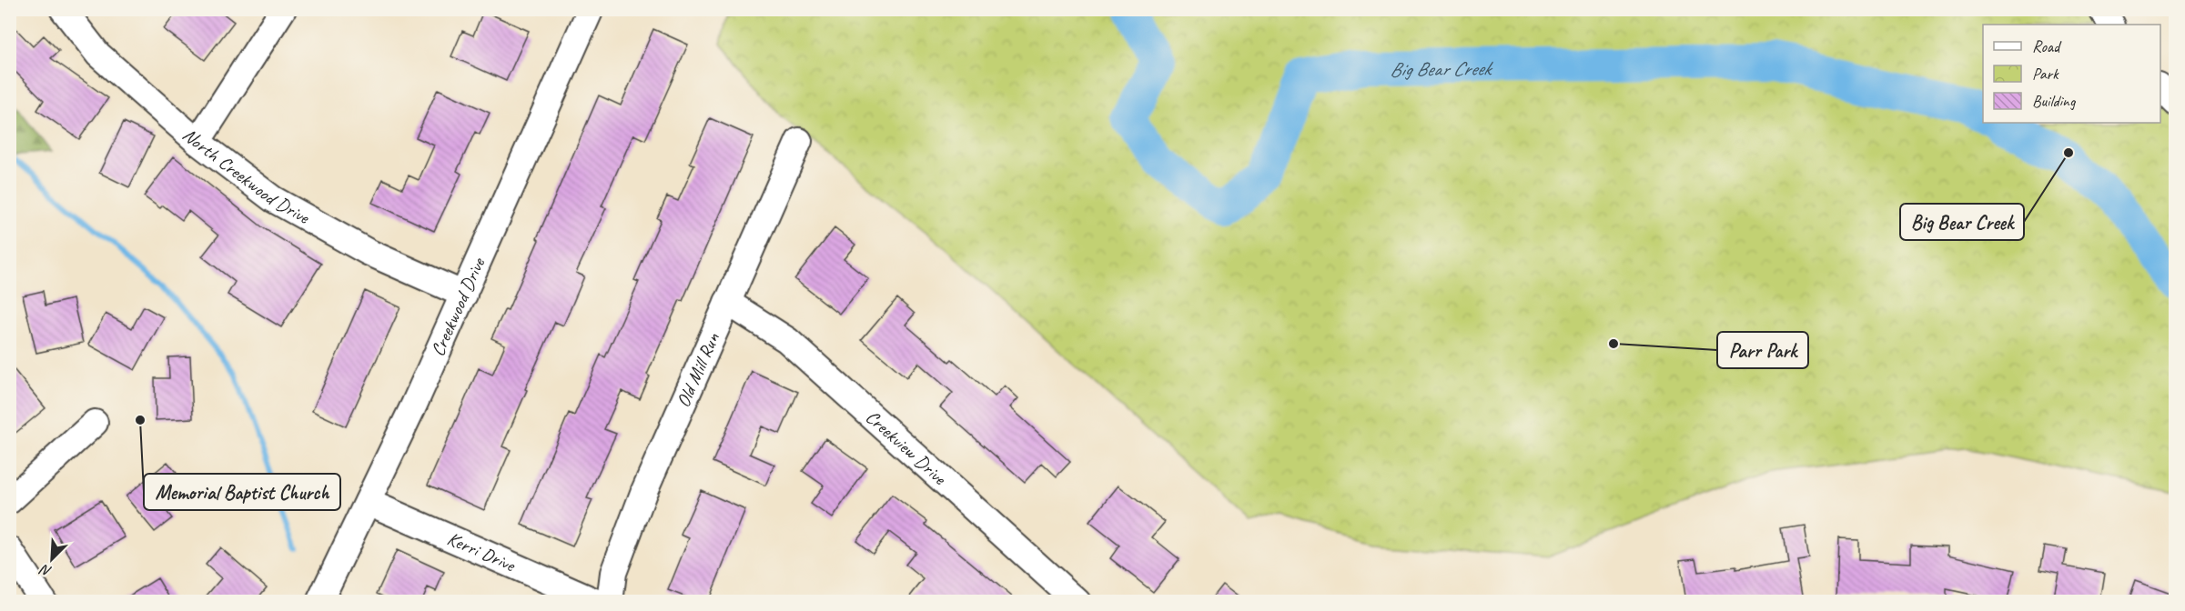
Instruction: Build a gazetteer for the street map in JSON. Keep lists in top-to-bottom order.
{
  "streets": {
    "street": [
      "North Creekwood Drive",
      "Creekwood Drive",
      "Old Mill Run",
      "Creekview Drive",
      "Kerri Drive"
    ]
  },
  "crossings": [
    ["North Creekwood Drive", "Creekwood Drive"],
    ["Creekwood Drive", "Kerri Drive"],
    ["Old Mill Run", "Creekview Drive"]
  ],
  "water": ["Big Bear Creek"],
  "places": ["Big Bear Creek", "Parr Park", "Memorial Baptist Church"],
  "legend": ["Road", "Park", "Building"],
  "north": "bottom left"
}
